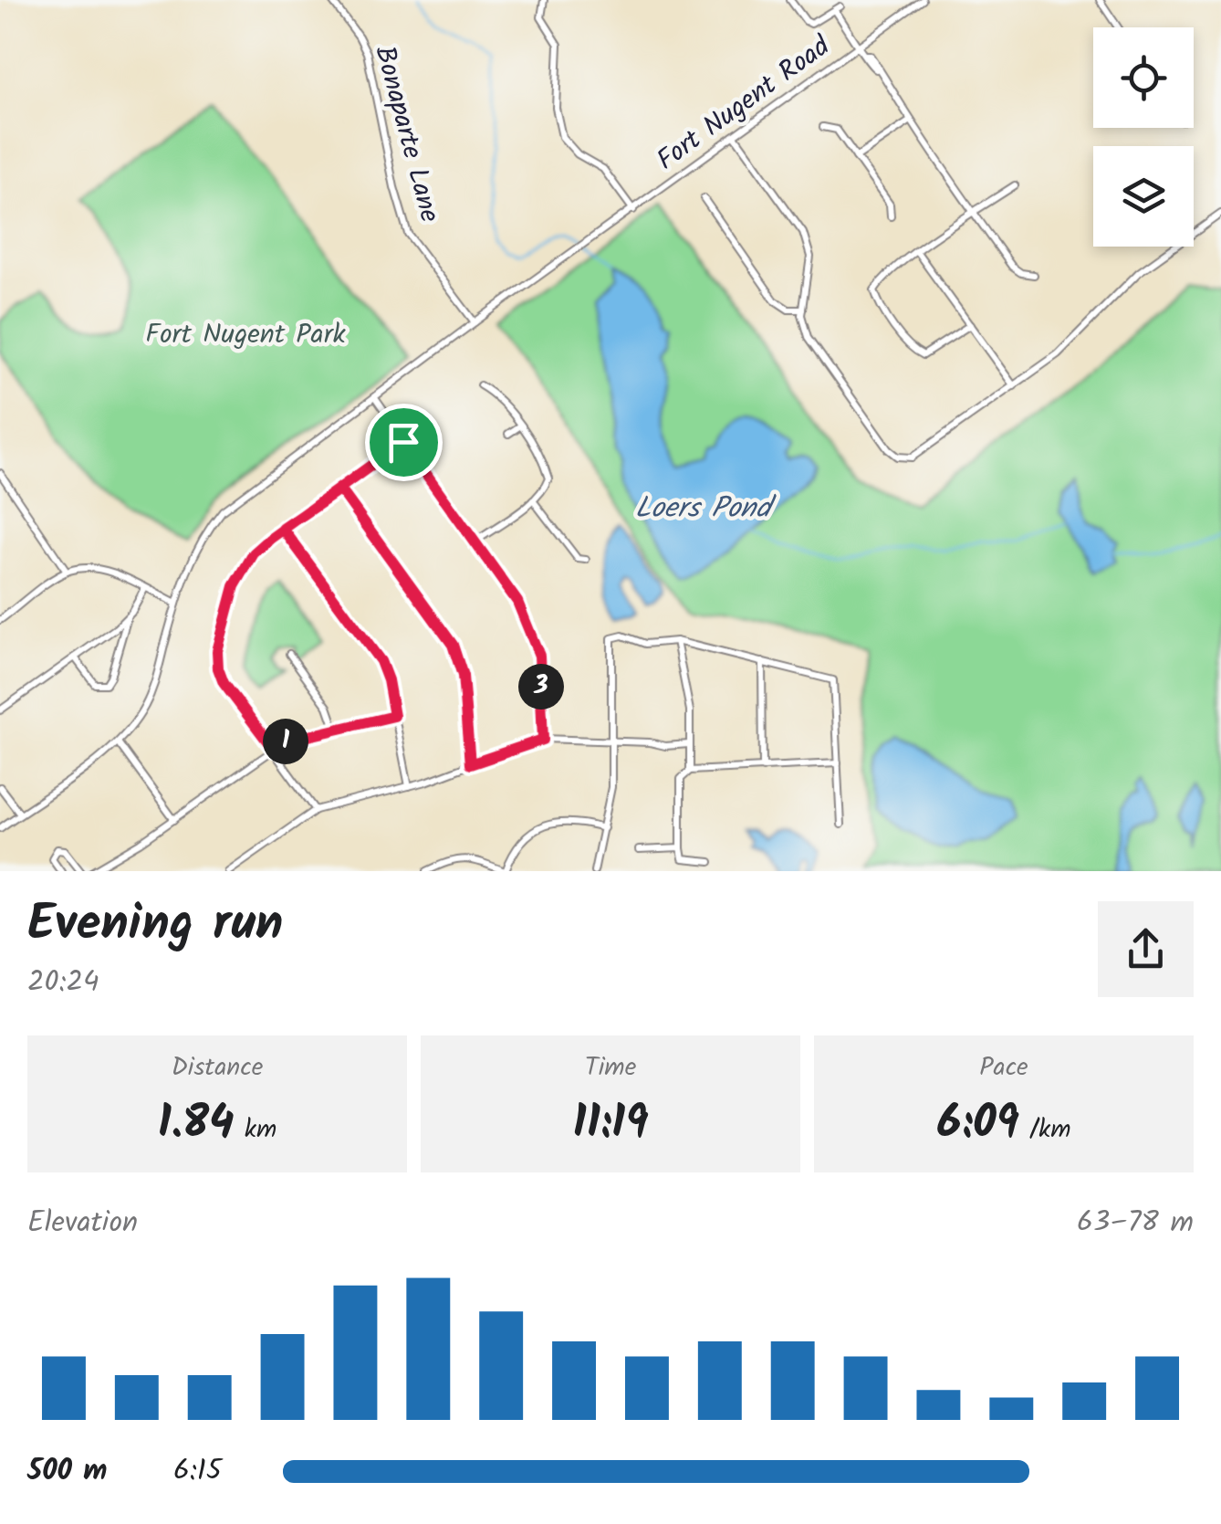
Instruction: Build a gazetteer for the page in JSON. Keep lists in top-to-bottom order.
{
  "streets": {
    "street": ["Fort Nugent Road", "Bonaparte Lane"]
  },
  "crossings": [
    ["Fort Nugent Road", "Bonaparte Lane"]
  ],
  "water": ["Loers Pond"],
  "parks": ["Fort Nugent Park"],
  "page": {
    "pins": ["3", "1"],
    "heading": ["Evening run", "20:24"],
    "stats": [
      ["Distance", "1.84 km"],
      ["Time", "11:19"],
      ["Pace", "6:09 /km"]
    ],
    "chart": ["Elevation", "63–78 m"],
    "list": [
      {
        "name": "500 m",
        "note": "6:15"
      }
    ]
  }
}
